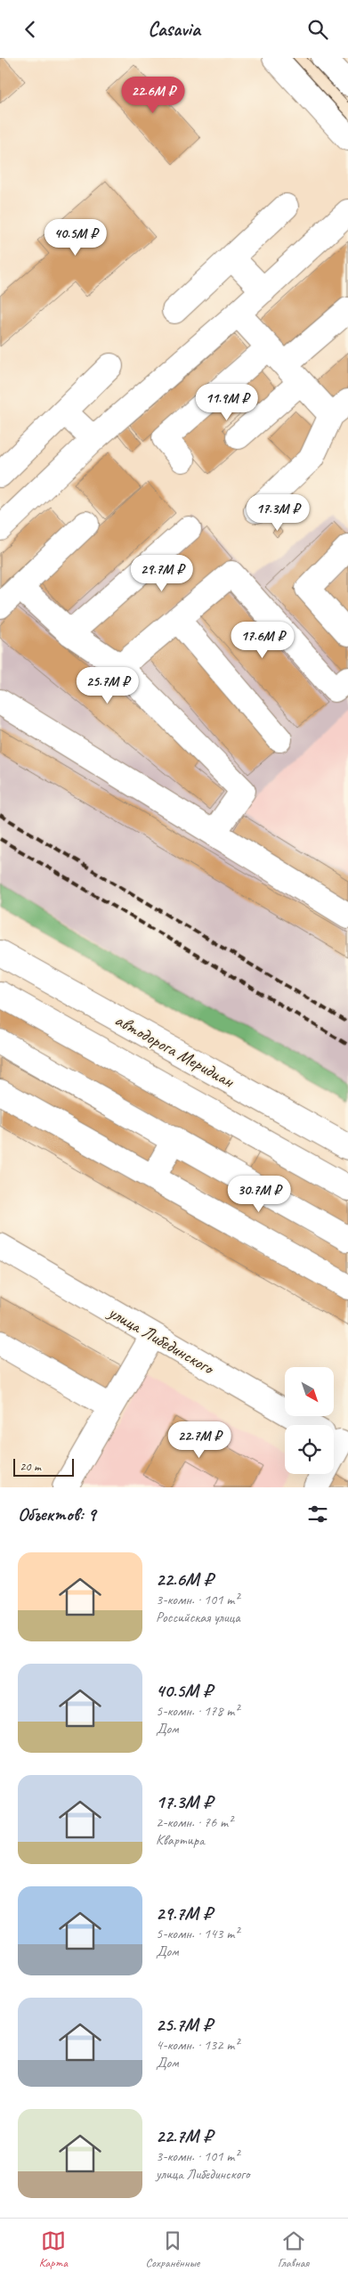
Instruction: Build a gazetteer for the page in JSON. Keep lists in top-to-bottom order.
{
  "streets": {
    "main road": ["автодорога Меридиан", "улица Либединского"]
  },
  "scale_bar": "20 m",
  "north": "bottom right",
  "page": {
    "header": "Casavia",
    "price": [
      "22.6M ₽",
      "40.5M ₽",
      "11.9M ₽",
      "17.3M ₽",
      "29.7M ₽",
      "17.6M ₽",
      "25.7M ₽",
      "30.7M ₽",
      "22.7M ₽"
    ],
    "scale": "20 m",
    "heading": "Объектов: 9",
    "list": [
      {
        "name": "22.6M ₽",
        "note": "3-комн. · 101 m² · Российская улица"
      },
      {
        "name": "40.5M ₽",
        "note": "5-комн. · 178 m² · Дом"
      },
      {
        "name": "17.3M ₽",
        "note": "2-комн. · 76 m² · Квартира"
      },
      {
        "name": "29.7M ₽",
        "note": "5-комн. · 143 m² · Дом"
      },
      {
        "name": "25.7M ₽",
        "note": "4-комн. · 132 m² · Дом"
      },
      {
        "name": "22.7M ₽",
        "note": "3-комн. · 101 m² · улица Либединского"
      }
    ],
    "tabs": ["Карта", "Сохранённые", "Главная"]
  }
}
